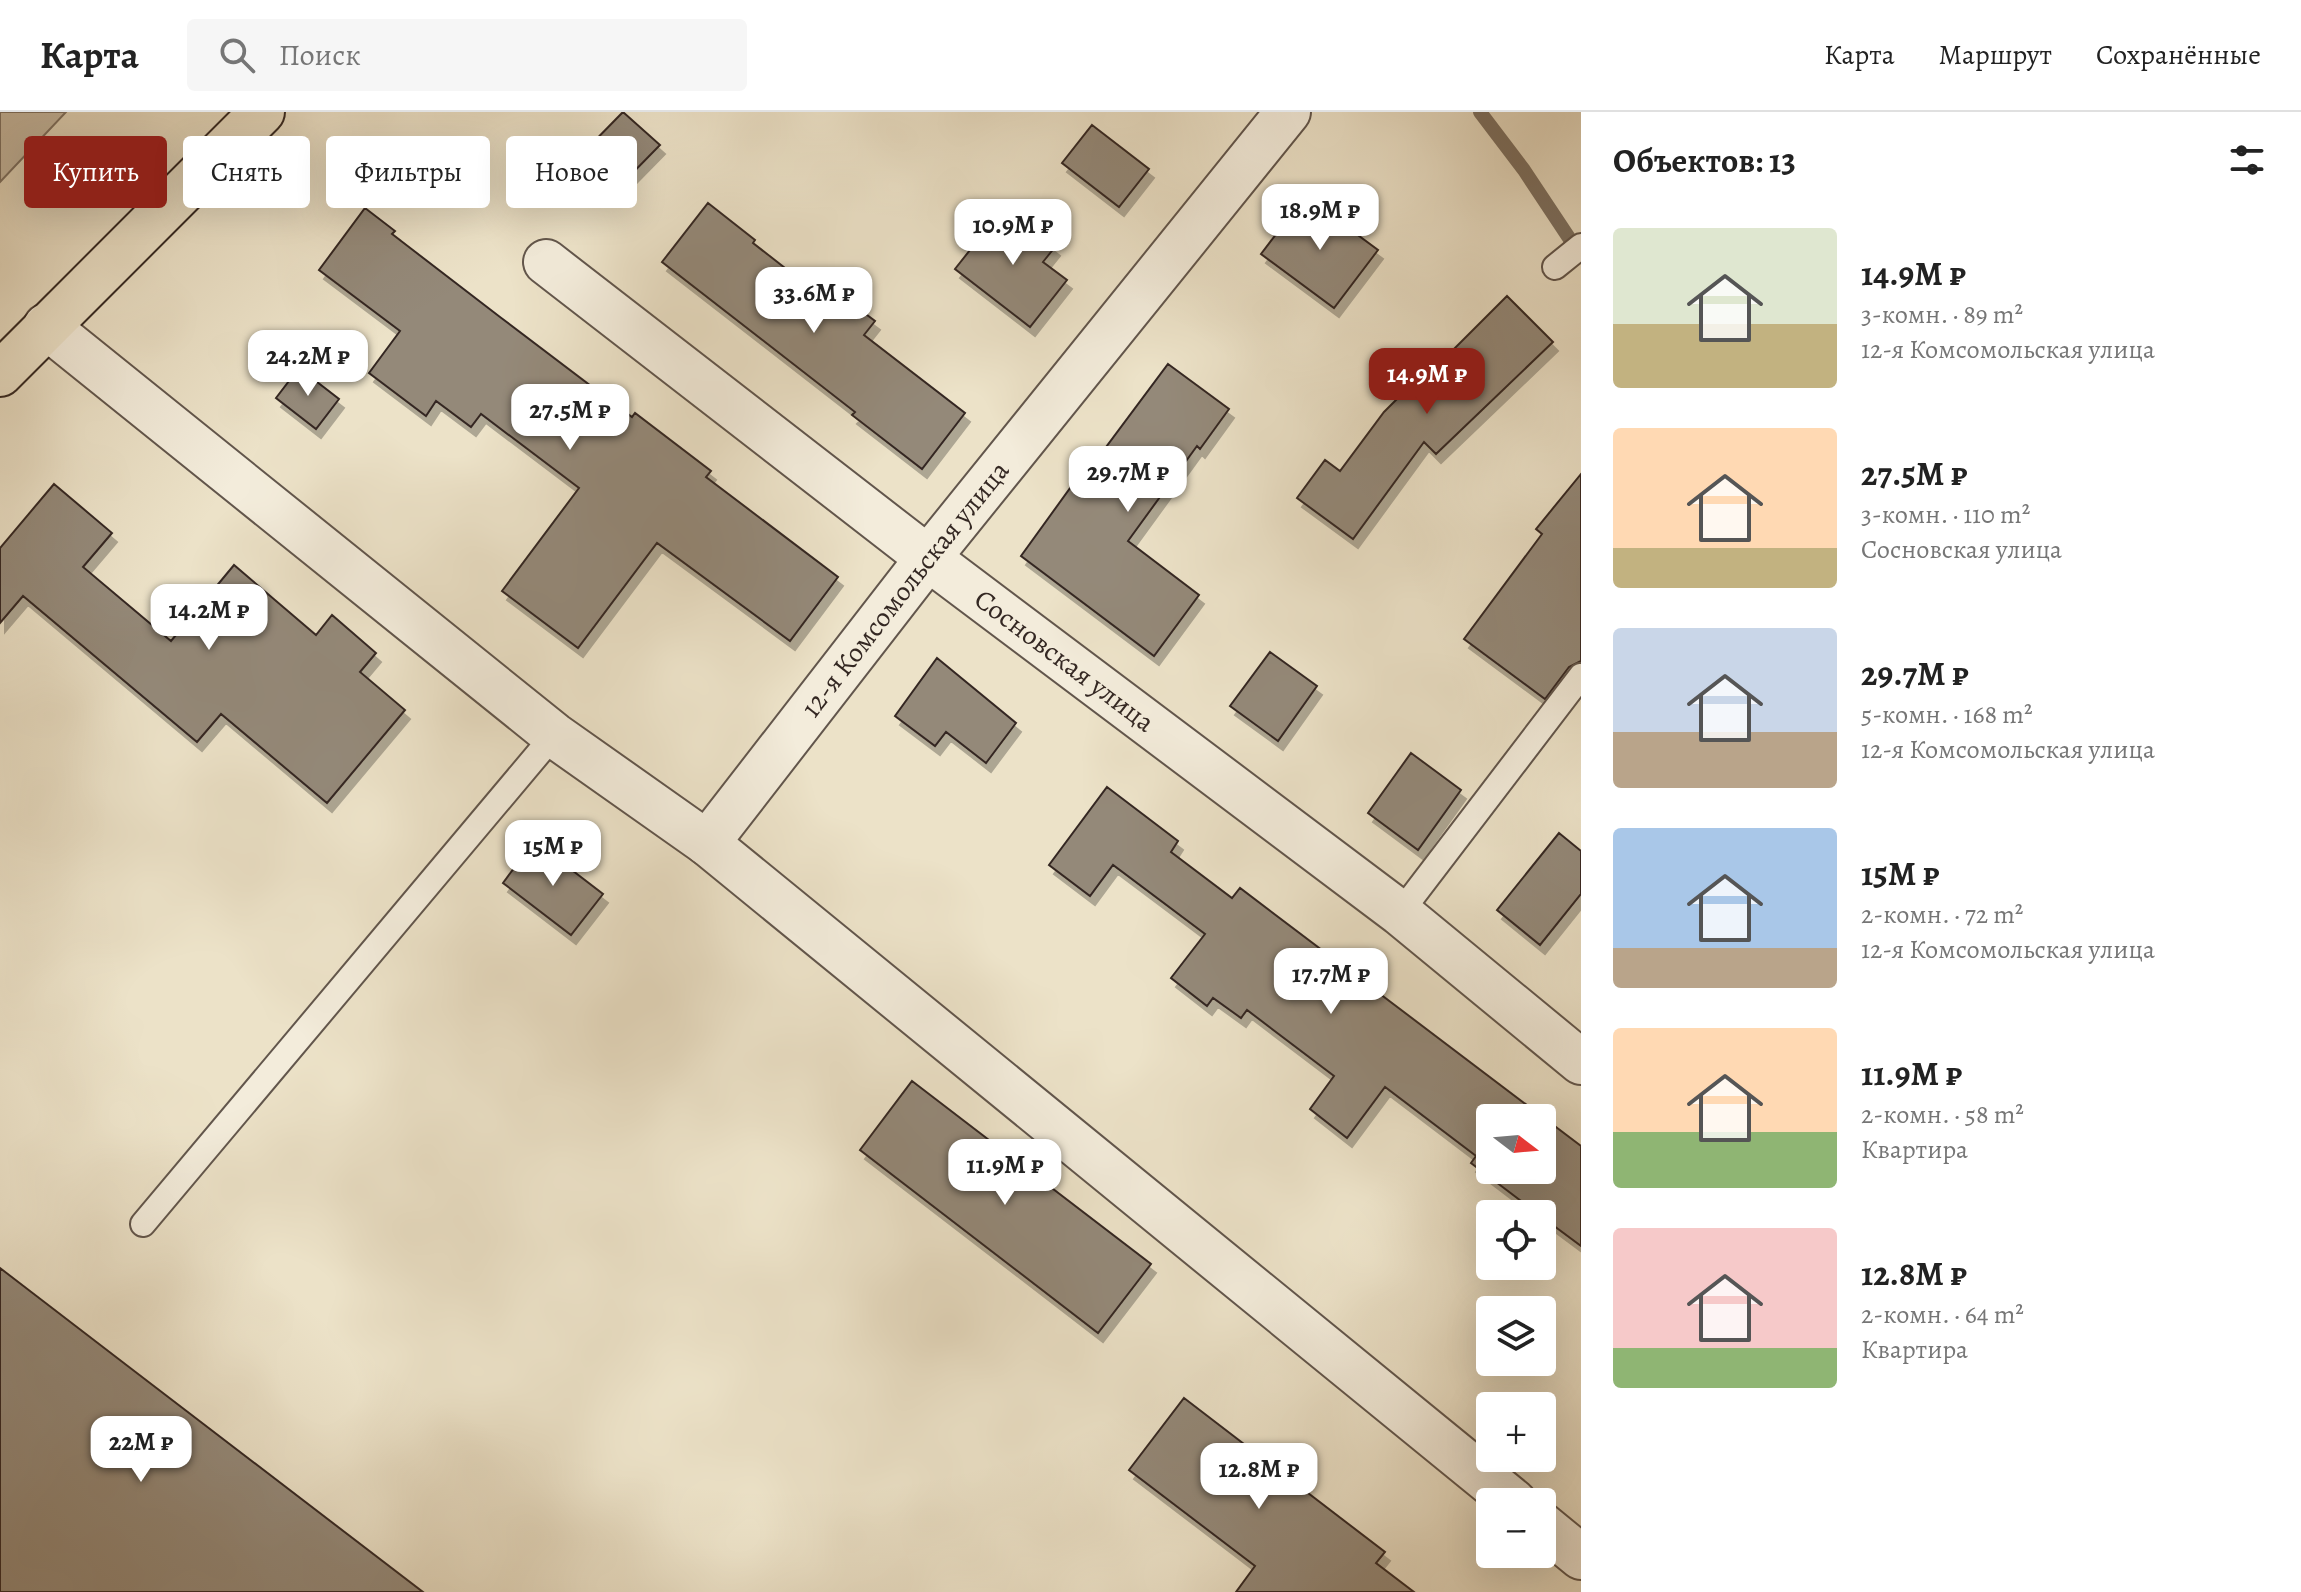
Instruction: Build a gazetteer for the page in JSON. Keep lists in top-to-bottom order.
{
  "streets": {
    "street": ["12-я Комсомольская улица", "Сосновская улица"]
  },
  "crossings": [
    ["12-я Комсомольская улица", "Сосновская улица"]
  ],
  "north": "right",
  "page": {
    "header": "Карта",
    "search": "Поиск",
    "nav": ["Карта", "Маршрут", "Сохранённые"],
    "heading": "Объектов: 13",
    "chip": [
      "Купить",
      "Снять",
      "Фильтры",
      "Новое"
    ],
    "price": [
      "18.9M ₽",
      "10.9M ₽",
      "33.6M ₽",
      "24.2M ₽",
      "14.9M ₽",
      "27.5M ₽",
      "29.7M ₽",
      "14.2M ₽",
      "15M ₽",
      "17.7M ₽",
      "11.9M ₽",
      "22M ₽",
      "12.8M ₽"
    ],
    "list": [
      {
        "name": "14.9M ₽",
        "note": "3-комн. · 89 m² · 12-я Комсомольская улица"
      },
      {
        "name": "27.5M ₽",
        "note": "3-комн. · 110 m² · Сосновская улица"
      },
      {
        "name": "29.7M ₽",
        "note": "5-комн. · 168 m² · 12-я Комсомольская улица"
      },
      {
        "name": "15M ₽",
        "note": "2-комн. · 72 m² · 12-я Комсомольская улица"
      },
      {
        "name": "11.9M ₽",
        "note": "2-комн. · 58 m² · Квартира"
      },
      {
        "name": "12.8M ₽",
        "note": "2-комн. · 64 m² · Квартира"
      }
    ],
    "map_buttons": ["+", "−"]
  }
}
